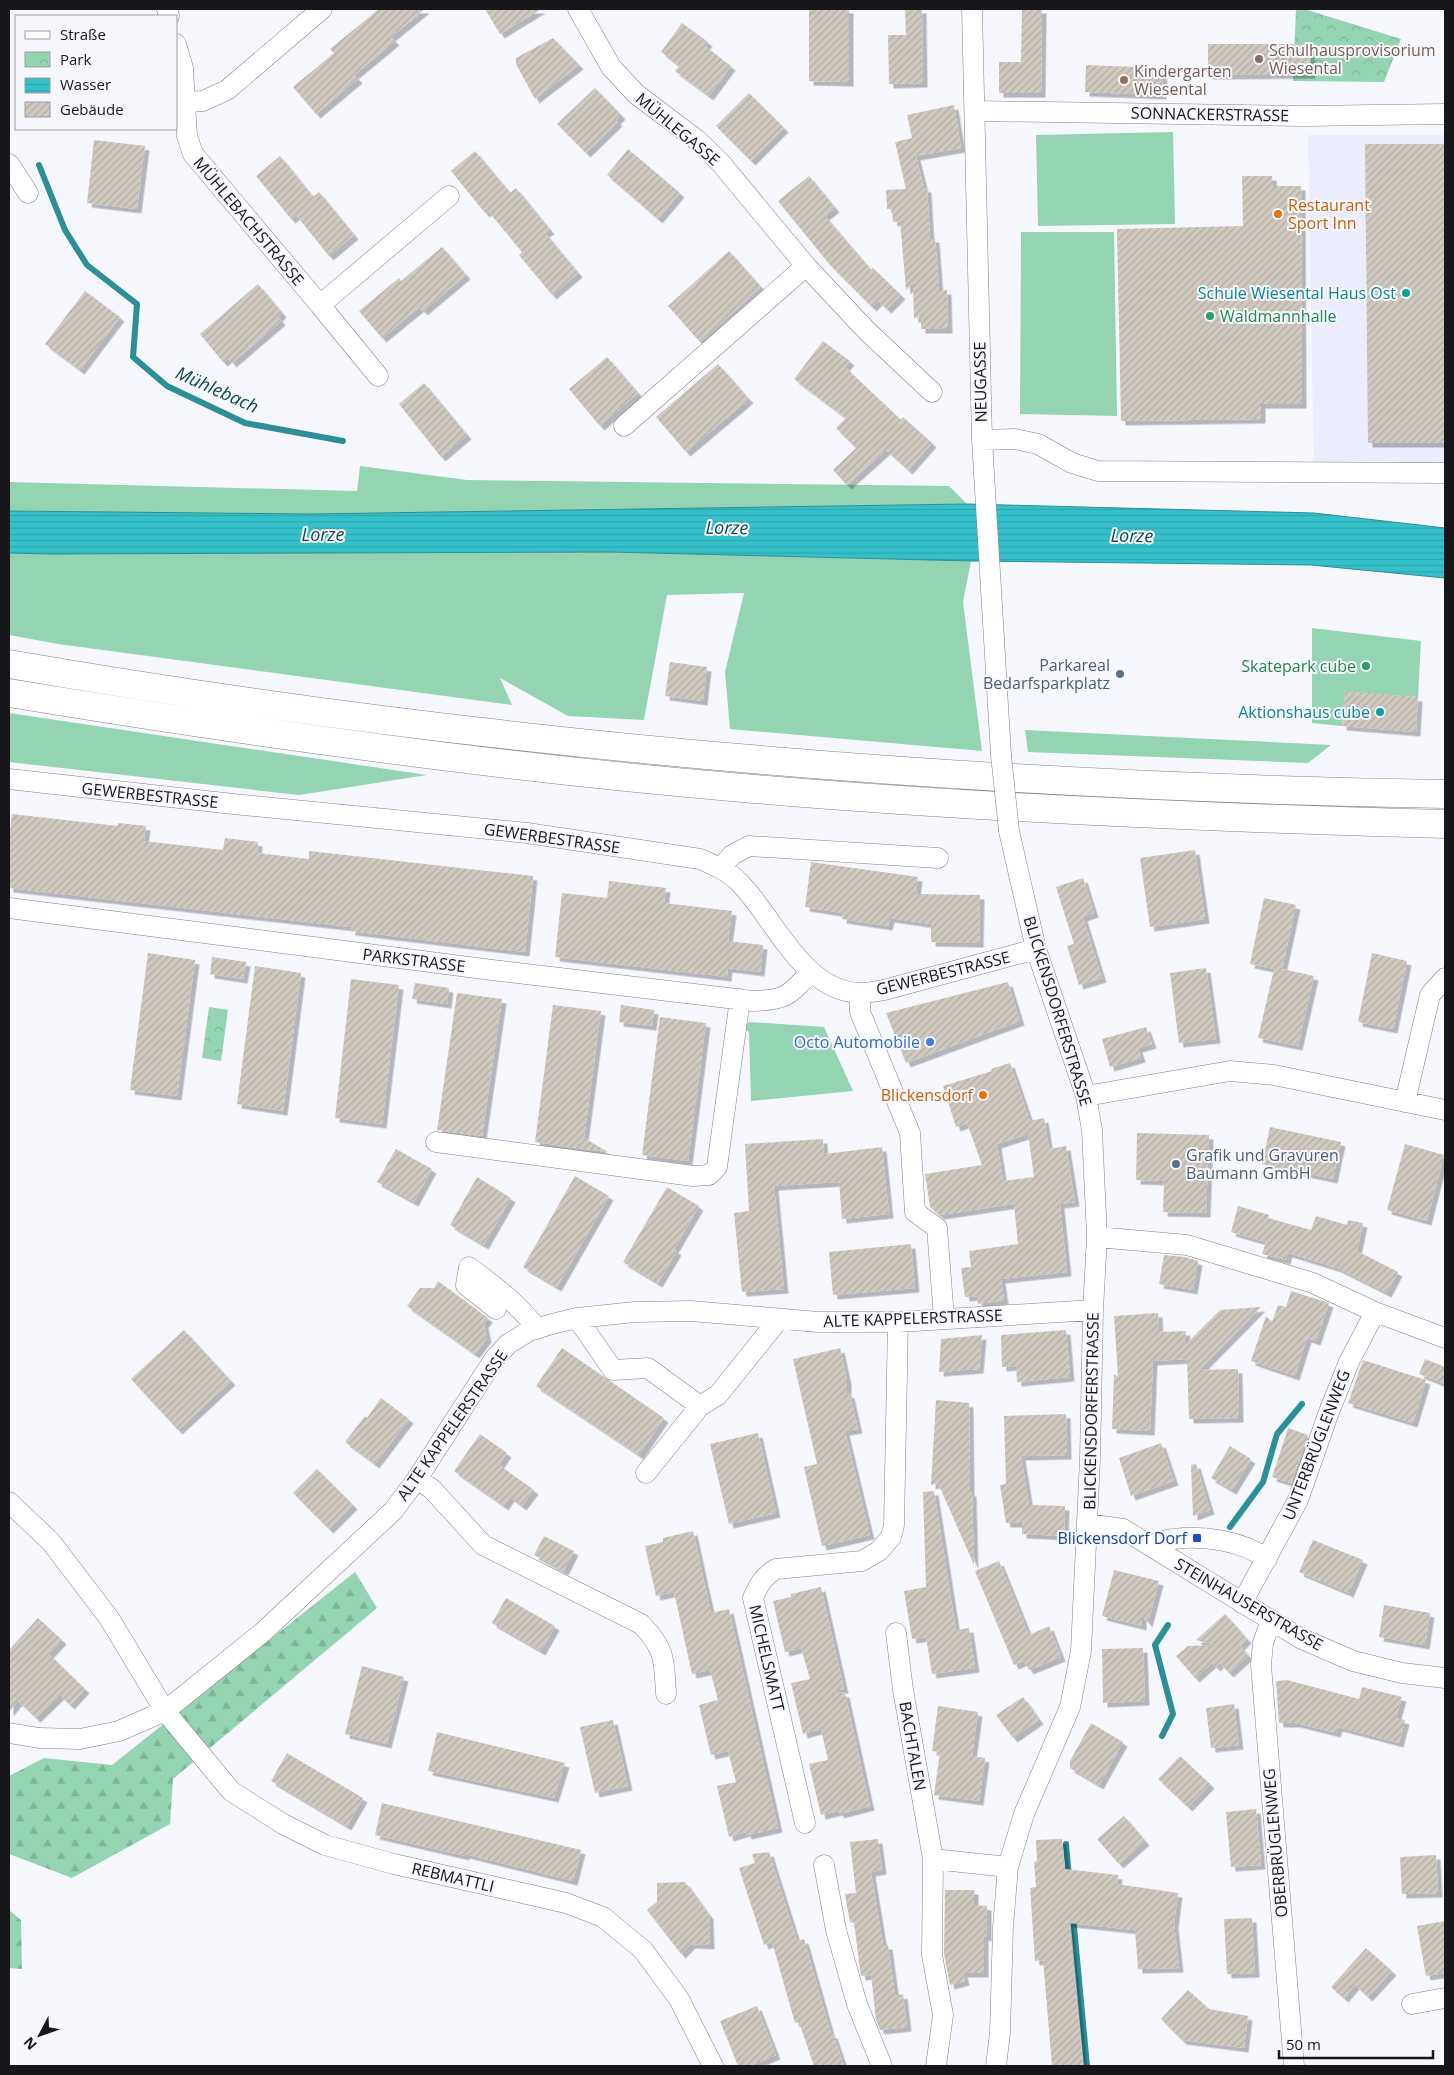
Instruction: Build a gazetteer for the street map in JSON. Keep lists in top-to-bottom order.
{
  "streets": {
    "street": [
      "SONNACKERSTRASSE",
      "MÜHLEGASSE",
      "MÜHLEBACHSTRASSE",
      "NEUGASSE",
      "GEWERBESTRASSE",
      "PARKSTRASSE",
      "BLICKENSDORFERSTRASSE",
      "ALTE KAPPELERSTRASSE",
      "UNTERBRÜGLENWEG",
      "STEINHAUSERSTRASSE",
      "MICHELSMATT",
      "BACHTALEN",
      "OBERBRÜGLENWEG",
      "REBMATTLI"
    ]
  },
  "crossings": [
    ["SONNACKERSTRASSE", "NEUGASSE"],
    ["NEUGASSE", "BLICKENSDORFERSTRASSE"],
    ["GEWERBESTRASSE", "PARKSTRASSE"],
    ["GEWERBESTRASSE", "BLICKENSDORFERSTRASSE"],
    ["BLICKENSDORFERSTRASSE", "ALTE KAPPELERSTRASSE"],
    ["BLICKENSDORFERSTRASSE", "STEINHAUSERSTRASSE"],
    ["ALTE KAPPELERSTRASSE", "MICHELSMATT"],
    ["ALTE KAPPELERSTRASSE", "REBMATTLI"],
    ["UNTERBRÜGLENWEG", "STEINHAUSERSTRASSE"],
    ["STEINHAUSERSTRASSE", "OBERBRÜGLENWEG"]
  ],
  "water": ["Mühlebach", "Lorze"],
  "places": {
    "other": [
      "Schulhausprovisorium Wiesental",
      "Kindergarten Wiesental",
      "Restaurant Sport Inn",
      "Schule Wiesental Haus Ost",
      "Waldmannhalle",
      "Skatepark cube",
      "Parkareal Bedarfsparkplatz",
      "Aktionshaus cube",
      "Octo Automobile",
      "Blickensdorf",
      "Grafik und Gravuren Baumann GmbH"
    ],
    "transit": ["Blickensdorf Dorf"]
  },
  "legend": [
    "Straße",
    "Park",
    "Wasser",
    "Gebäude"
  ],
  "scale_bar": "50 m",
  "north": "bottom left"
}
